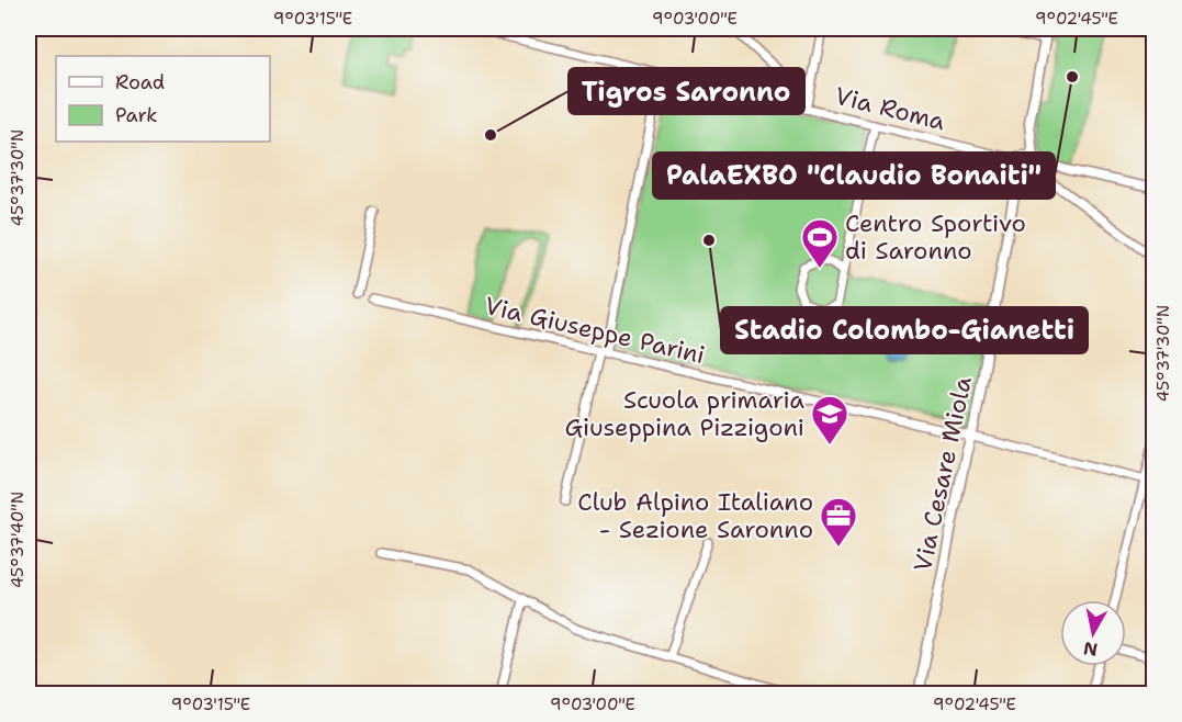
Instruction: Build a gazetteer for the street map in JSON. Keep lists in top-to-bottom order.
{
  "streets": {
    "street": ["Via Roma", "Via Giuseppe Parini", "Via Cesare Miola"]
  },
  "crossings": [
    ["Via Roma", "Via Cesare Miola"],
    ["Via Giuseppe Parini", "Via Cesare Miola"]
  ],
  "places": {
    "other": ["PalaEXBO \"Claudio Bonaiti\"", "Tigros Saronno", "Stadio Colombo-Gianetti"],
    "sports": ["Centro Sportivo di Saronno"],
    "school or university": ["Scuola primaria Giuseppina Pizzigoni"],
    "office": ["Club Alpino Italiano - Sezione Saronno"]
  },
  "legend": ["Road", "Park"],
  "north": "bottom",
  "coordinates": [
    "9°03'15\"E",
    "9°03'00\"E",
    "9°02'45\"E",
    "45°37'30\"N",
    "45°37'40\"N"
  ]
}
